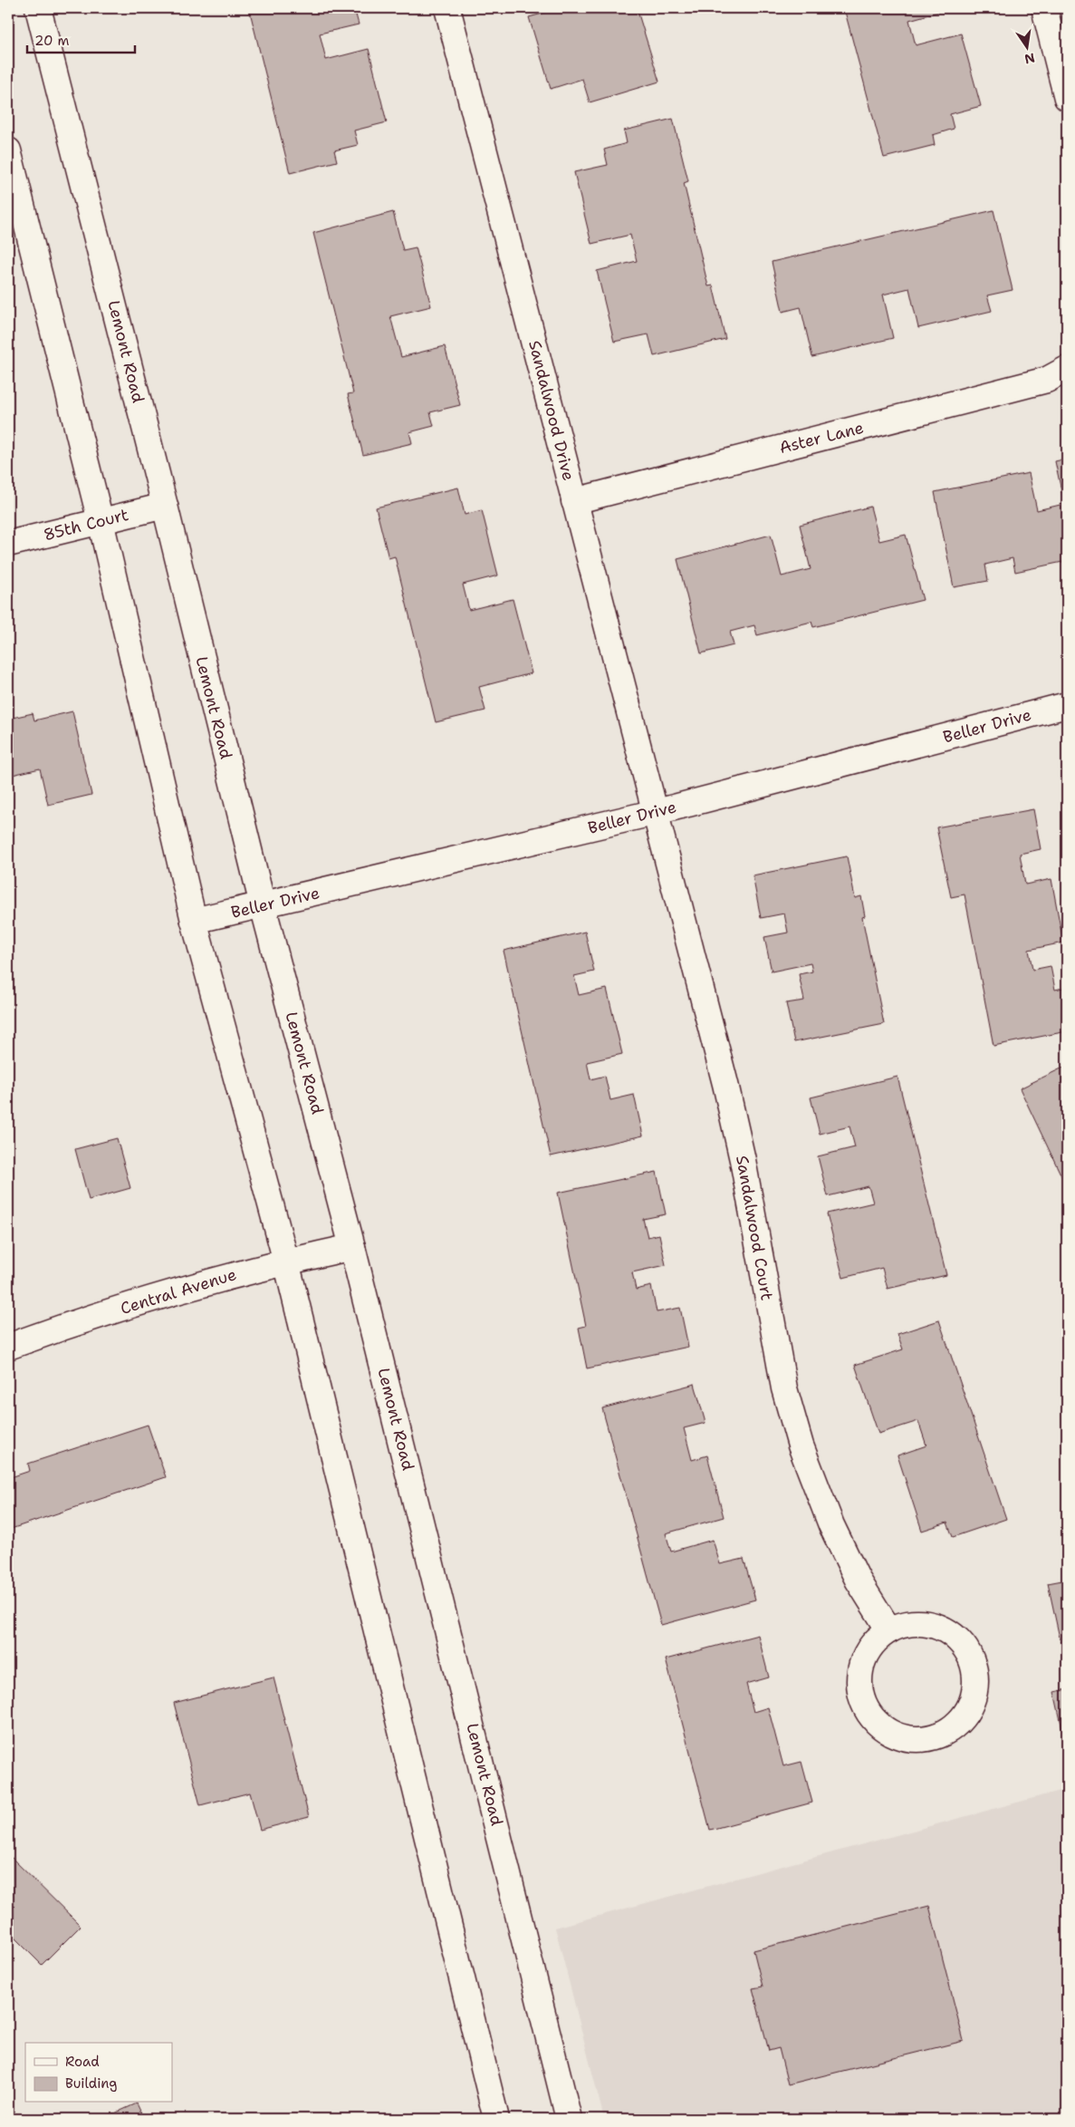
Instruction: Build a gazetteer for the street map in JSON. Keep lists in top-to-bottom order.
{
  "streets": {
    "main road": [
      "Lemont Road",
      "Sandalwood Drive",
      "Aster Lane",
      "85th Court",
      "Beller Drive",
      "Sandalwood Court",
      "Central Avenue"
    ]
  },
  "crossings": [
    ["Lemont Road", "85th Court"],
    ["Lemont Road", "Beller Drive"],
    ["Lemont Road", "Central Avenue"],
    ["Sandalwood Drive", "Aster Lane"],
    ["Sandalwood Drive", "Beller Drive"],
    ["Sandalwood Drive", "Sandalwood Court"],
    ["Beller Drive", "Sandalwood Court"]
  ],
  "legend": ["Road", "Building"],
  "scale_bar": "20 m",
  "north": "bottom"
}
